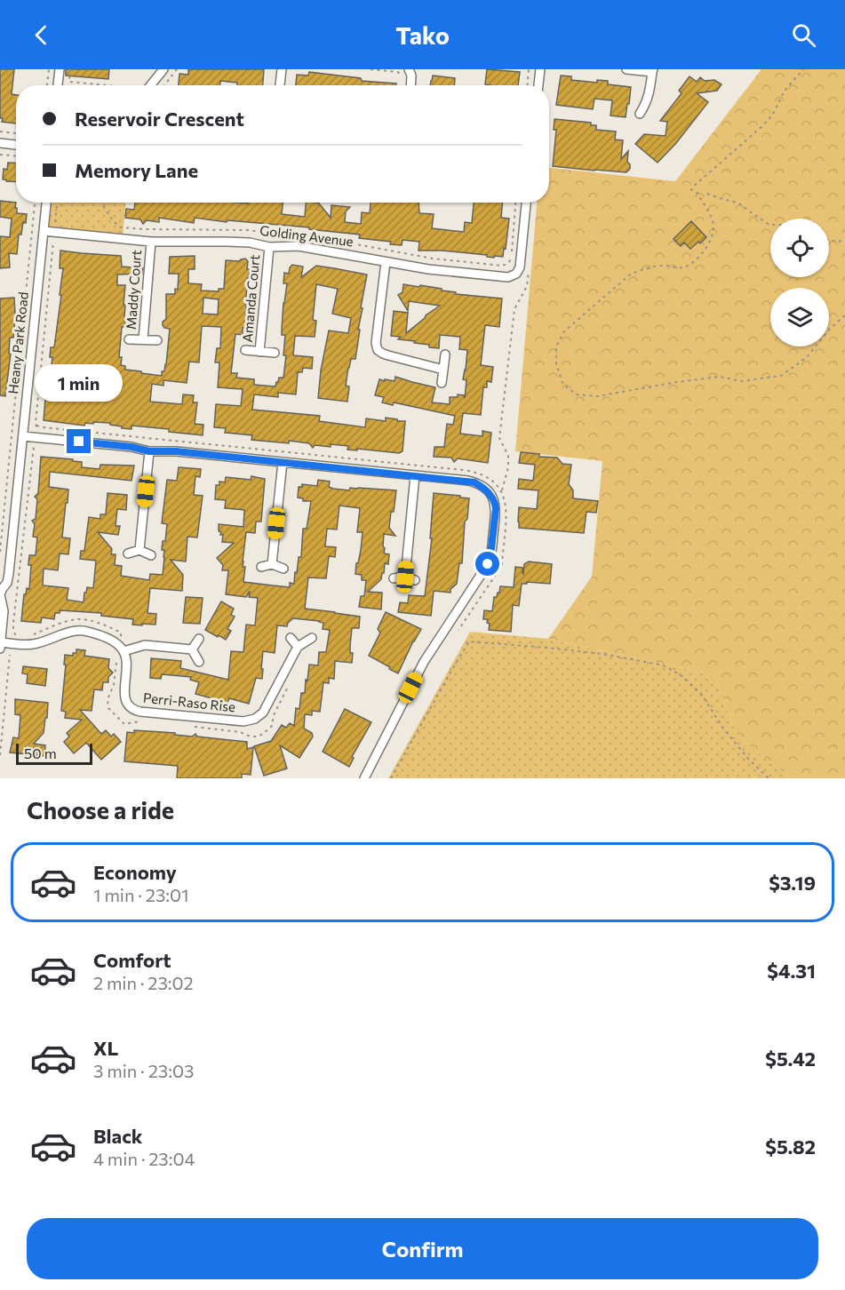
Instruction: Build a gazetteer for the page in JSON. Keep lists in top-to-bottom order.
{
  "streets": {
    "street": [
      "Golding Avenue",
      "Maddy Court",
      "Amanda Court",
      "Heany Park Road",
      "Perri-Raso Rise"
    ]
  },
  "crossings": [
    ["Golding Avenue", "Maddy Court"],
    ["Golding Avenue", "Amanda Court"],
    ["Golding Avenue", "Heany Park Road"]
  ],
  "scale_bar": "50 m",
  "page": {
    "header": "Tako",
    "banner": ["Reservoir Crescent", "Memory Lane"],
    "bubble": "1 min",
    "scale": "50 m",
    "heading": "Choose a ride",
    "list": [
      {
        "name": "Economy",
        "note": "1 min · 23:01",
        "value": "$3.19"
      },
      {
        "name": "Comfort",
        "note": "2 min · 23:02",
        "value": "$4.31"
      },
      {
        "name": "XL",
        "note": "3 min · 23:03",
        "value": "$5.42"
      },
      {
        "name": "Black",
        "note": "4 min · 23:04",
        "value": "$5.82"
      }
    ],
    "buttons": "Confirm"
  }
}
